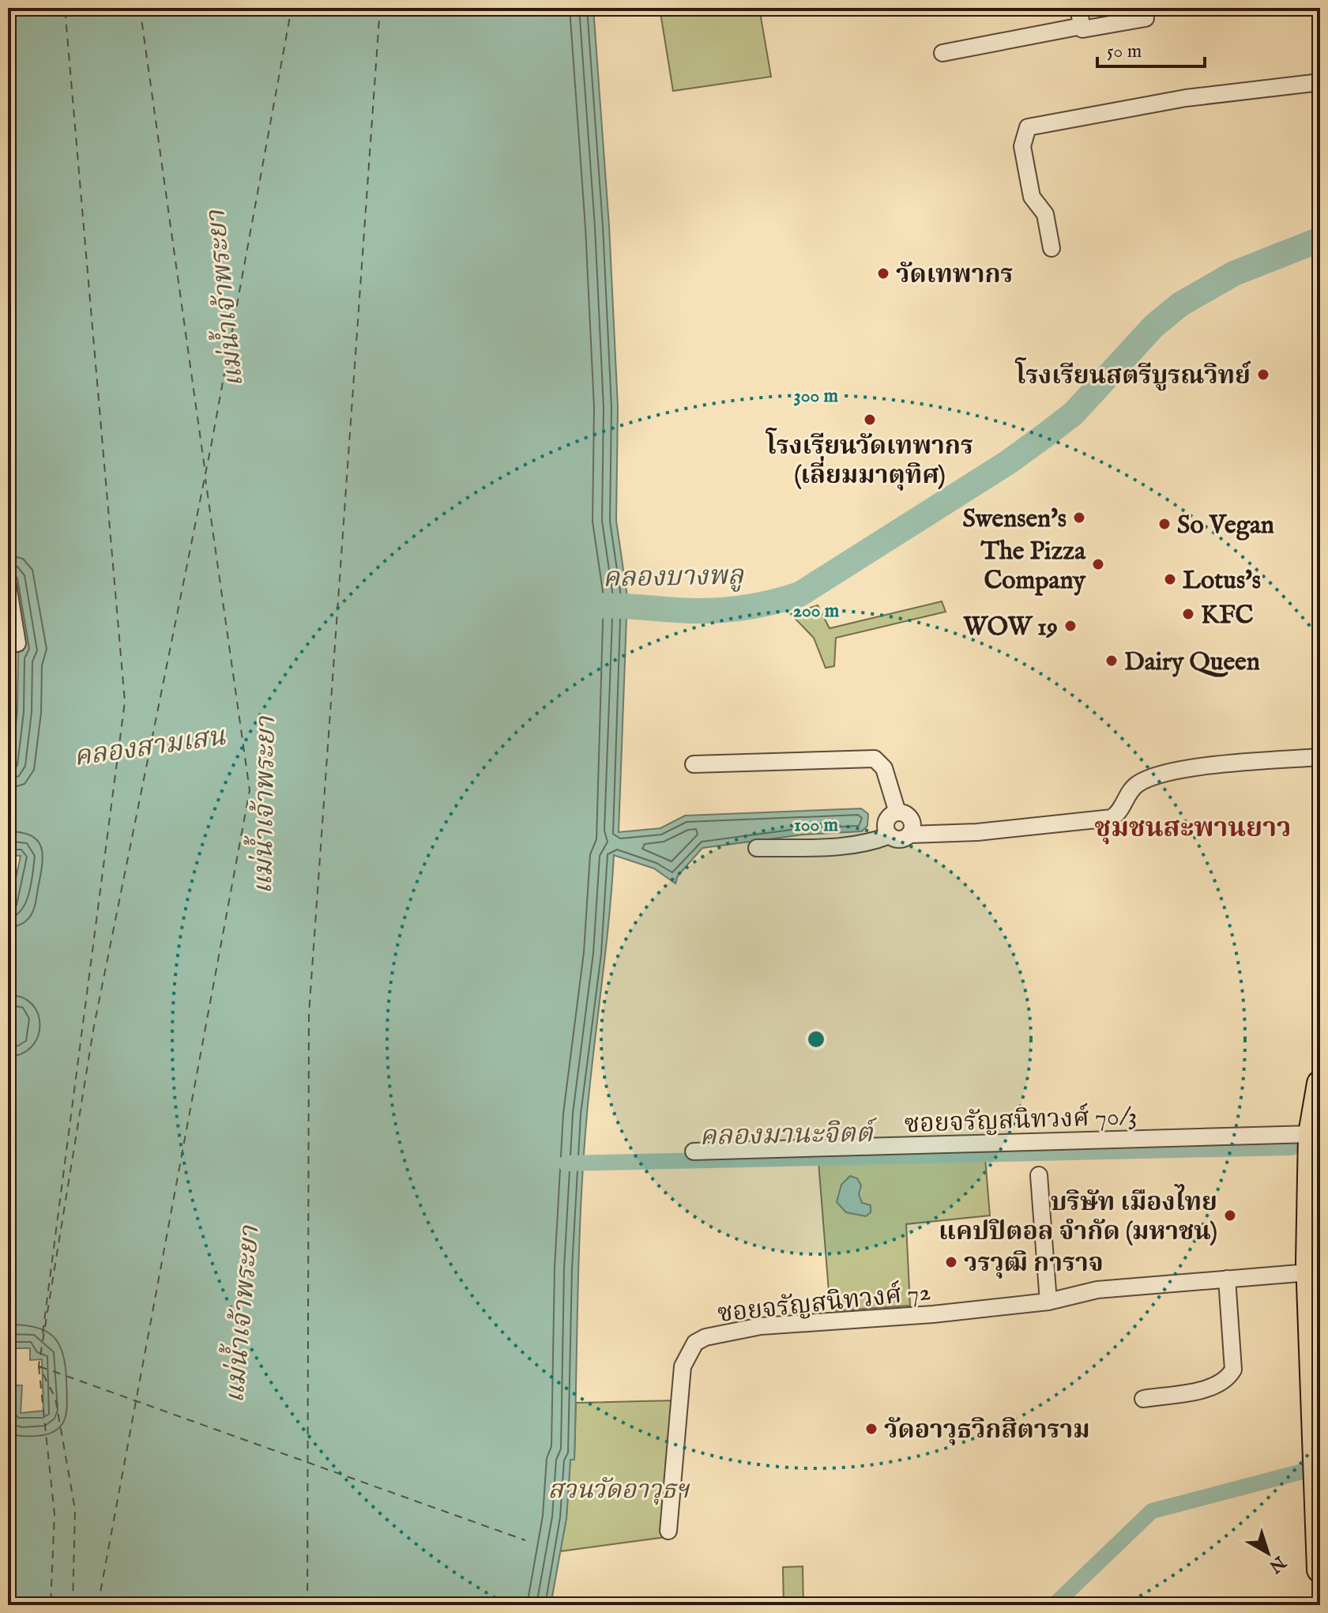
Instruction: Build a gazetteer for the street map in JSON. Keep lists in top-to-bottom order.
{
  "streets": {
    "street": ["ซอยจรัญสนิทวงศ์ 70/3", "ซอยจรัญสนิทวงศ์ 72"]
  },
  "districts": ["ชุมชนสะพานยาว"],
  "water": [
    "แม่น้ำเจ้าพระยา",
    "คลองบางพลู",
    "คลองสามเสน",
    "คลองมานะจิตต์"
  ],
  "parks": ["สวนวัดอาวุธฯ"],
  "places": [
    "วัดเทพากร",
    "โรงเรียนสตรีบูรณวิทย์",
    "โรงเรียนวัดเทพากร (เลี่ยมมาตุทิศ)",
    "Swensen's",
    "So Vegan",
    "The Pizza Company",
    "Lotus's",
    "KFC",
    "WOW 19",
    "Dairy Queen",
    "บริษัท เมืองไทย แคปปิตอล จำกัด (มหาชน)",
    "วรวุฒิ การาจ",
    "วัดอาวุธวิกสิตาราม"
  ],
  "scale_bar": "50 m",
  "north": "bottom right",
  "rings": ["300 m", "200 m", "100 m"]
}
